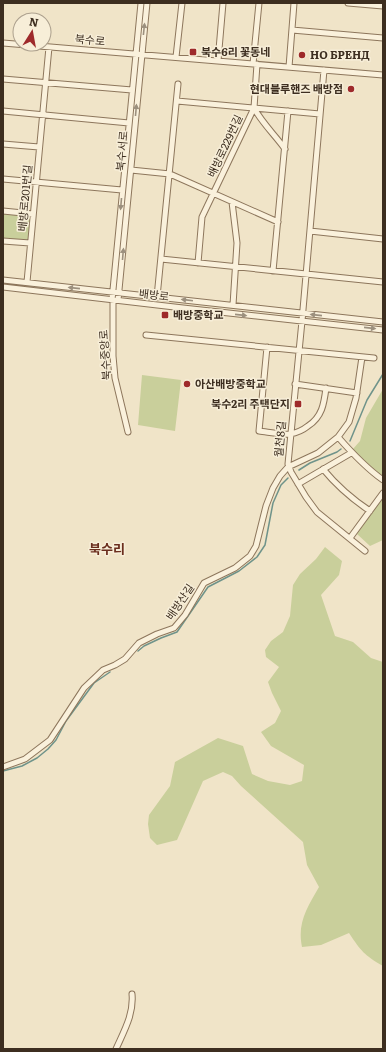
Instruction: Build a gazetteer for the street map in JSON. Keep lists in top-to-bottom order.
{
  "streets": {
    "street": [
      "북수로",
      "배방로229번길",
      "북수서로",
      "배방로201번길",
      "배방로",
      "북수중앙로",
      "월천8길",
      "배방산길"
    ]
  },
  "crossings": [
    ["북수로", "배방로229번길"],
    ["북수로", "북수서로"],
    ["배방로229번길", "북수서로"],
    ["배방로229번길", "배방로"],
    ["북수서로", "배방로"],
    ["북수서로", "북수중앙로"],
    ["배방로201번길", "배방로"],
    ["배방로", "북수중앙로"],
    ["배방로", "월천8길"],
    ["월천8길", "배방산길"]
  ],
  "districts": ["북수리"],
  "places": {
    "transit": ["북수6리 꽃동네", "배방중학교", "북수2리 주택단지"],
    "other": ["НО БРЕНД", "현대블루핸즈 배방점", "아산배방중학교"]
  },
  "north": "top"
}
